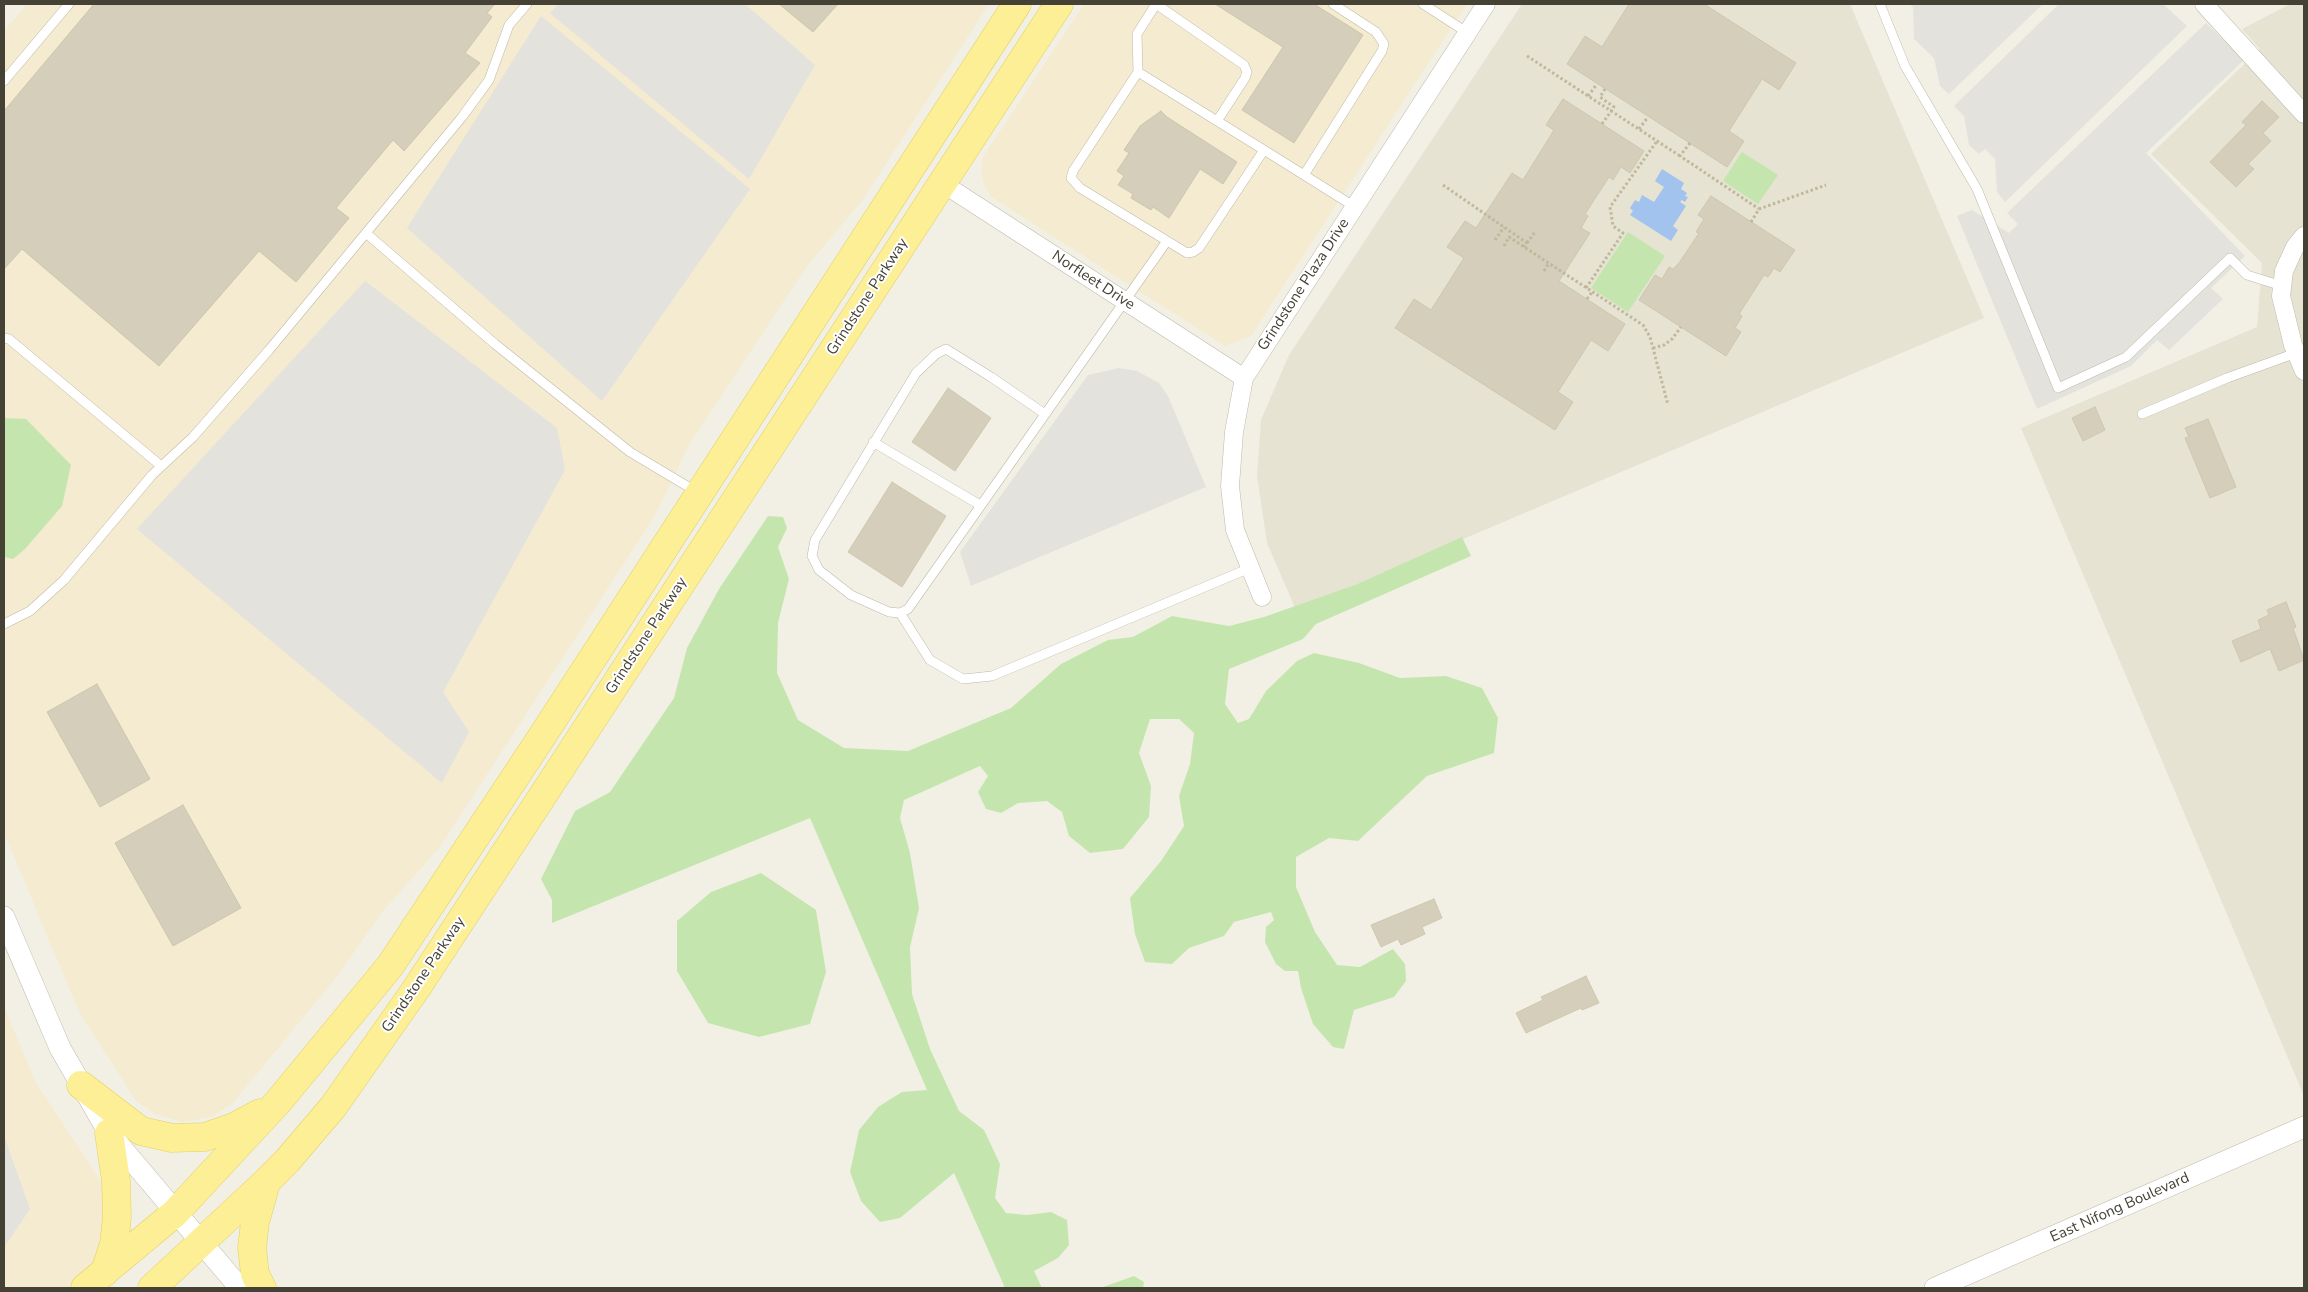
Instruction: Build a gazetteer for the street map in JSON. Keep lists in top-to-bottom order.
{
  "streets": {
    "main road": ["Grindstone Parkway"],
    "street": ["Norfleet Drive", "Grindstone Plaza Drive", "East Nifong Boulevard"]
  },
  "crossings": [
    ["Norfleet Drive", "Grindstone Plaza Drive"],
    ["Norfleet Drive", "Grindstone Parkway"]
  ]
}
